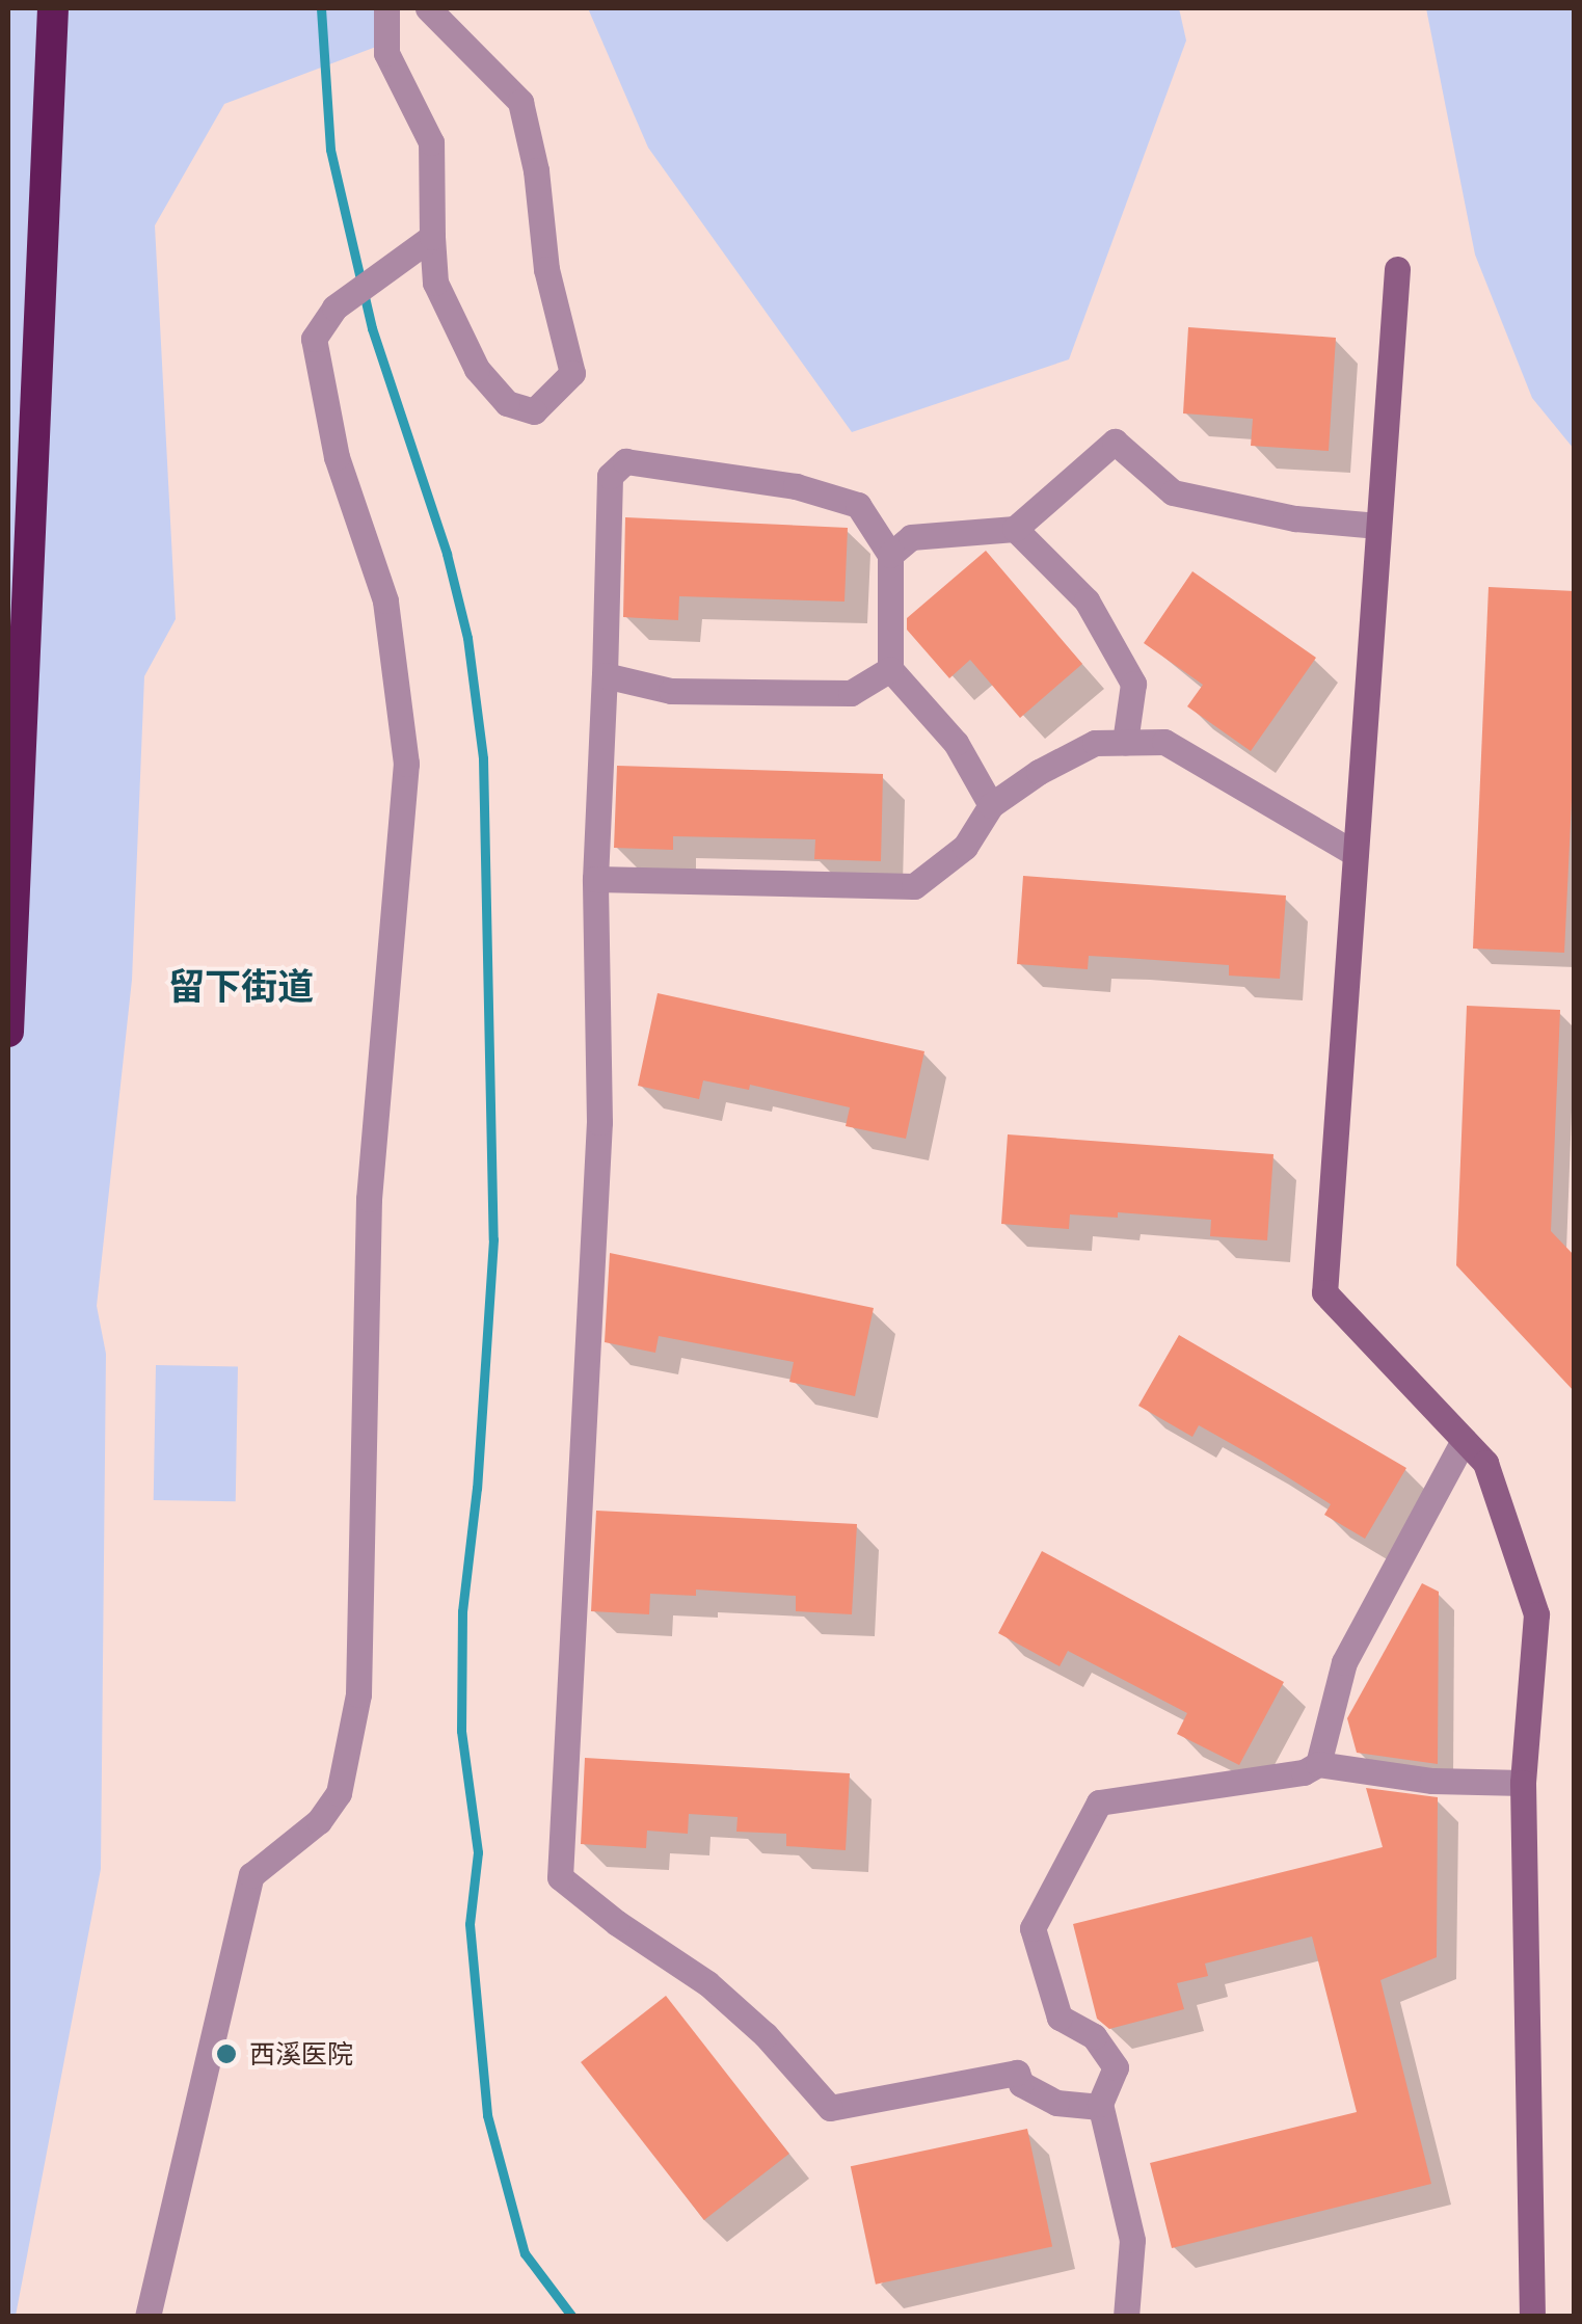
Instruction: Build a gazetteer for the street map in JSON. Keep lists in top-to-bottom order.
{
  "districts": ["留下街道"],
  "places": ["西溪医院"]
}
